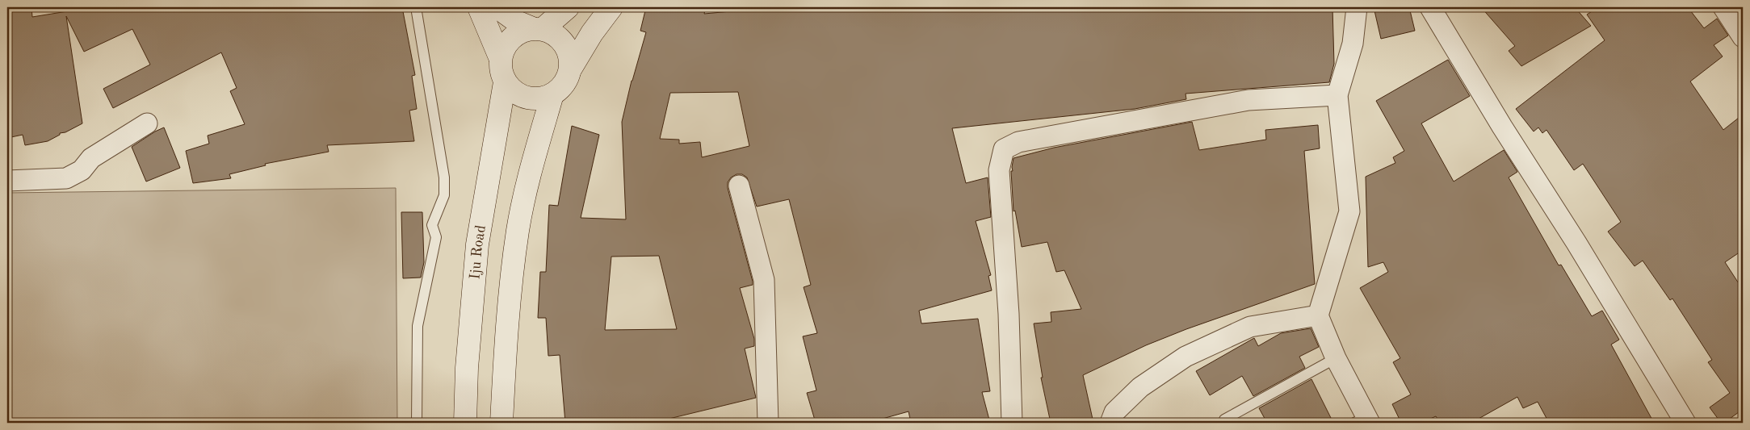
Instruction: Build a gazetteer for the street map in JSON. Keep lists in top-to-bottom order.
{
  "streets": {
    "main road": ["Iju Road"]
  }
}
